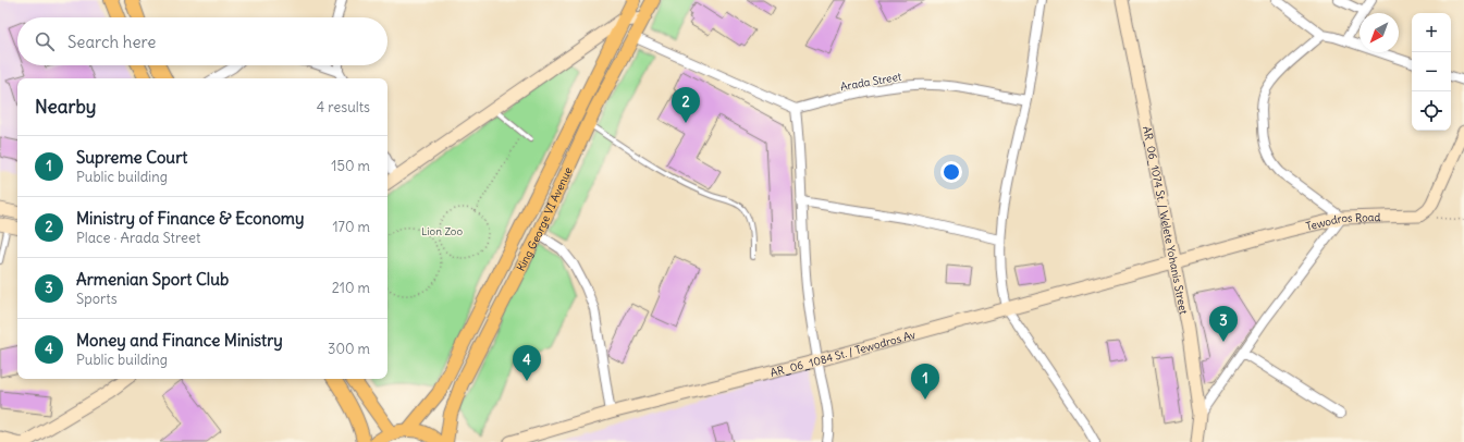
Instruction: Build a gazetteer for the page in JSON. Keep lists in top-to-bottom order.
{
  "streets": {
    "main road": ["King George VI Avenue"],
    "street": [
      "Arada Street",
      "AR_06_1074 St. / Welete Yohanis Street",
      "Tewodros Road",
      "AR_06_1084 St. / Tewodros Av"
    ]
  },
  "crossings": [
    ["AR_06_1074 St. / Welete Yohanis Street", "Tewodros Road"],
    ["AR_06_1074 St. / Welete Yohanis Street", "AR_06_1084 St. / Tewodros Av"],
    ["Tewodros Road", "AR_06_1084 St. / Tewodros Av"]
  ],
  "parks": ["Lion Zoo"],
  "north": "bottom left",
  "page": {
    "map_buttons": ["+", "−"],
    "search": "Search here",
    "heading": ["Nearby", "4 results"],
    "pins": [
      "2",
      "3",
      "4",
      "1"
    ],
    "list": [
      {
        "mark": "1",
        "name": "Supreme Court",
        "note": "Public building",
        "value": "150 m"
      },
      {
        "mark": "2",
        "name": "Ministry of Finance & Economy",
        "note": "Place · Arada Street",
        "value": "170 m"
      },
      {
        "mark": "3",
        "name": "Armenian Sport Club",
        "note": "Sports",
        "value": "210 m"
      },
      {
        "mark": "4",
        "name": "Money and Finance Ministry",
        "note": "Public building",
        "value": "300 m"
      }
    ]
  }
}
